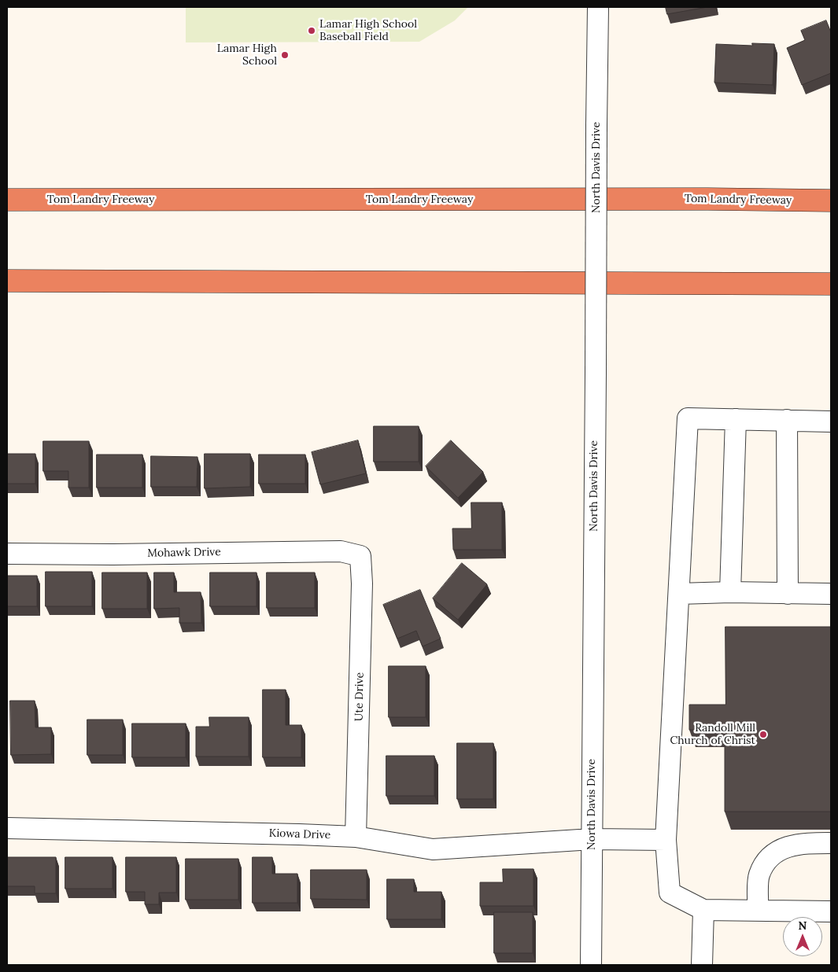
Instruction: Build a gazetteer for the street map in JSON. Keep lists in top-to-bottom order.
{
  "streets": {
    "highway": ["Tom Landry Freeway"],
    "street": [
      "North Davis Drive",
      "Mohawk Drive",
      "Ute Drive",
      "Kiowa Drive"
    ]
  },
  "crossings": [
    ["North Davis Drive", "Kiowa Drive"],
    ["Mohawk Drive", "Ute Drive"],
    ["Ute Drive", "Kiowa Drive"]
  ],
  "places": ["Lamar High School Baseball Field", "Lamar High School", "Randoll Mill Church of Christ"],
  "north": "top"
}
